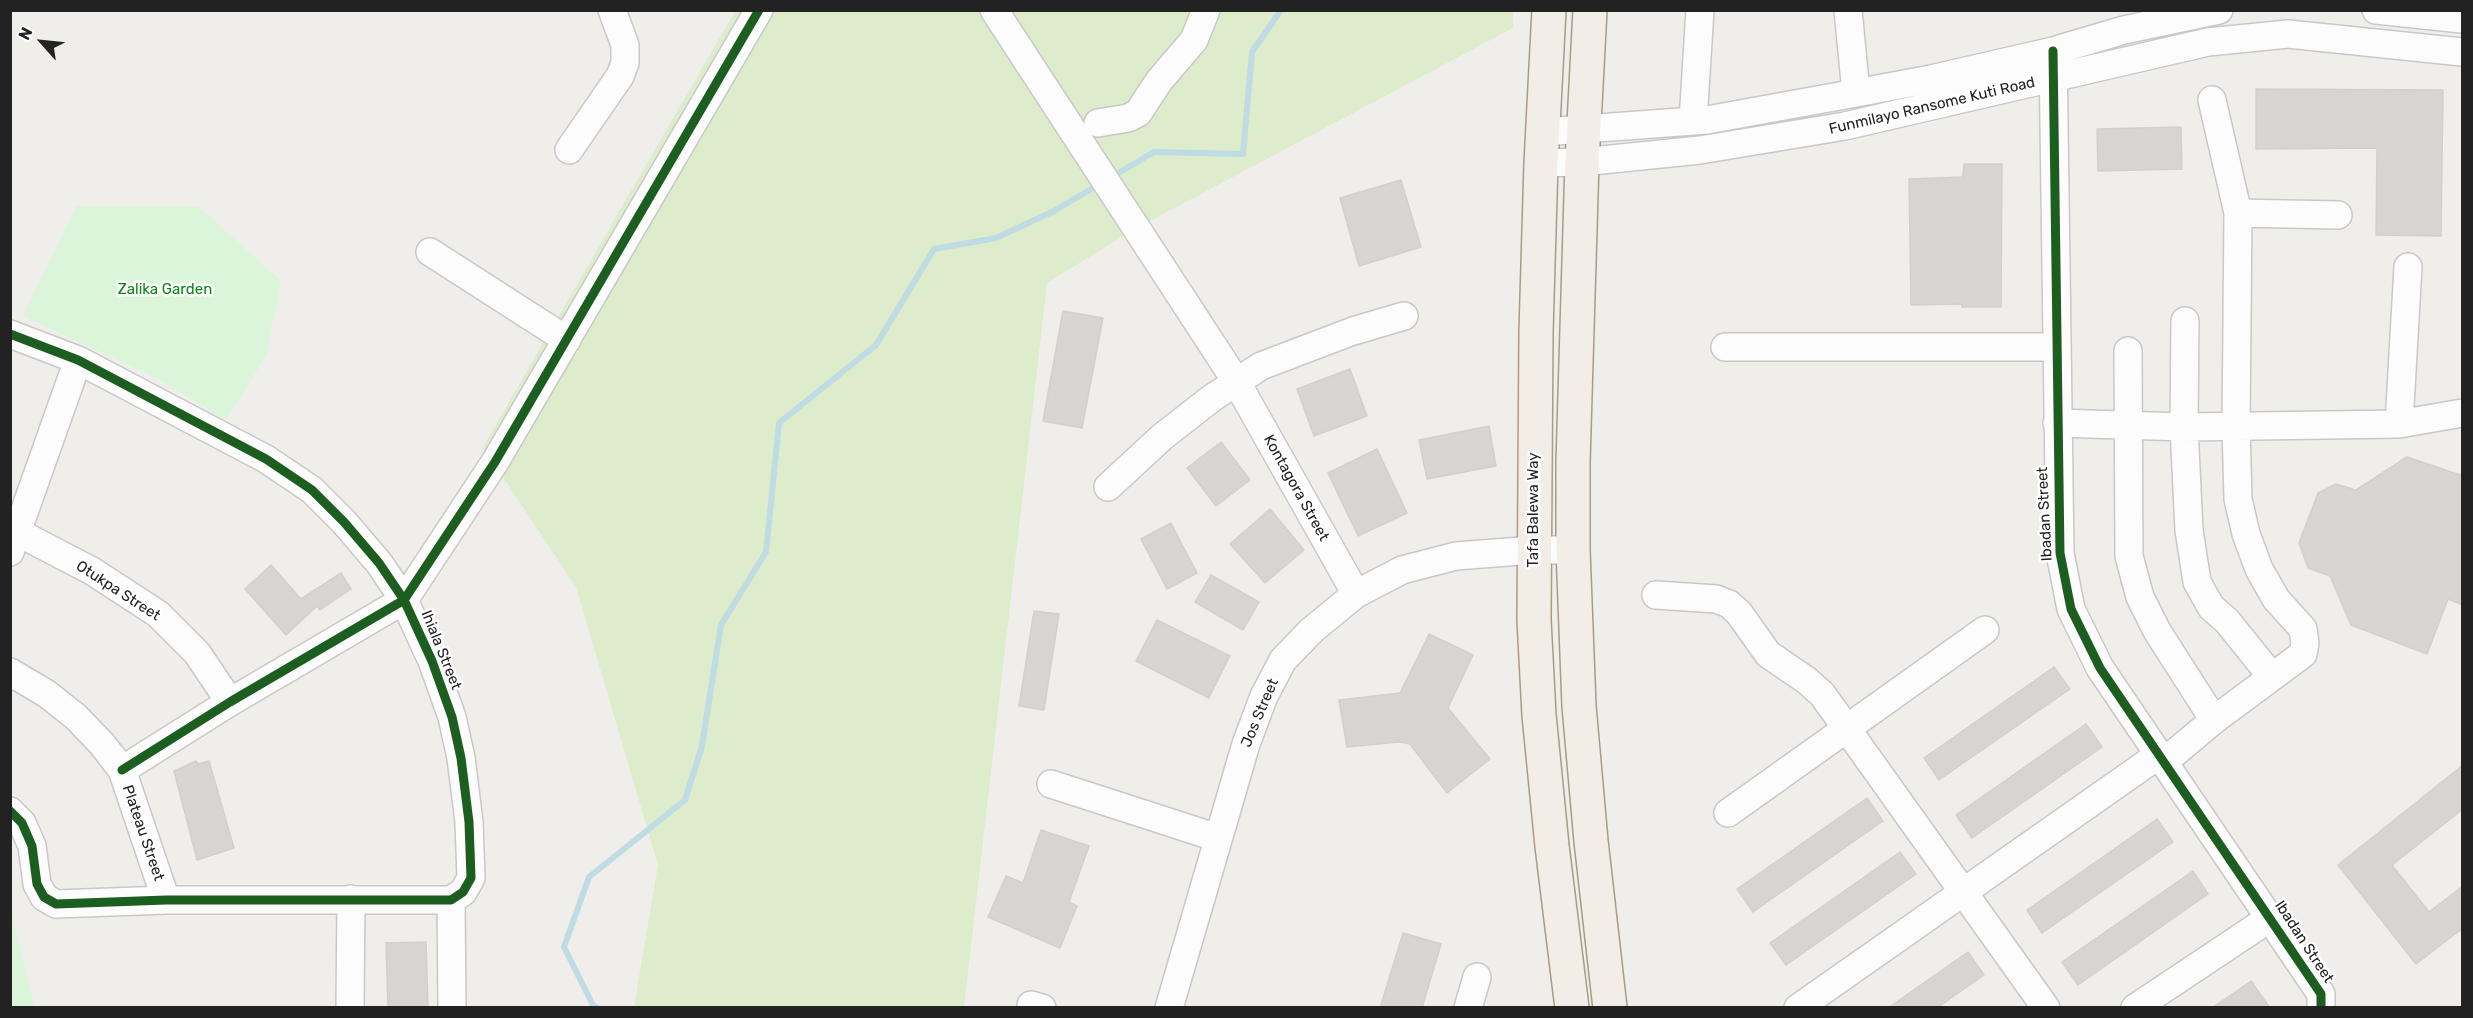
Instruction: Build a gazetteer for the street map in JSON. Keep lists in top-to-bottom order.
{
  "streets": {
    "main road": ["Tafa Balewa Way"],
    "street": [
      "Funmilayo Ransome Kuti Road",
      "Kontagora Street",
      "Ibadan Street",
      "Otukpa Street",
      "Ihiala Street",
      "Jos Street",
      "Plateau Street"
    ]
  },
  "crossings": [
    ["Funmilayo Ransome Kuti Road", "Tafa Balewa Way"],
    ["Funmilayo Ransome Kuti Road", "Ibadan Street"],
    ["Kontagora Street", "Jos Street"],
    ["Tafa Balewa Way", "Jos Street"]
  ],
  "parks": ["Zalika Garden"],
  "north": "top left"
}
